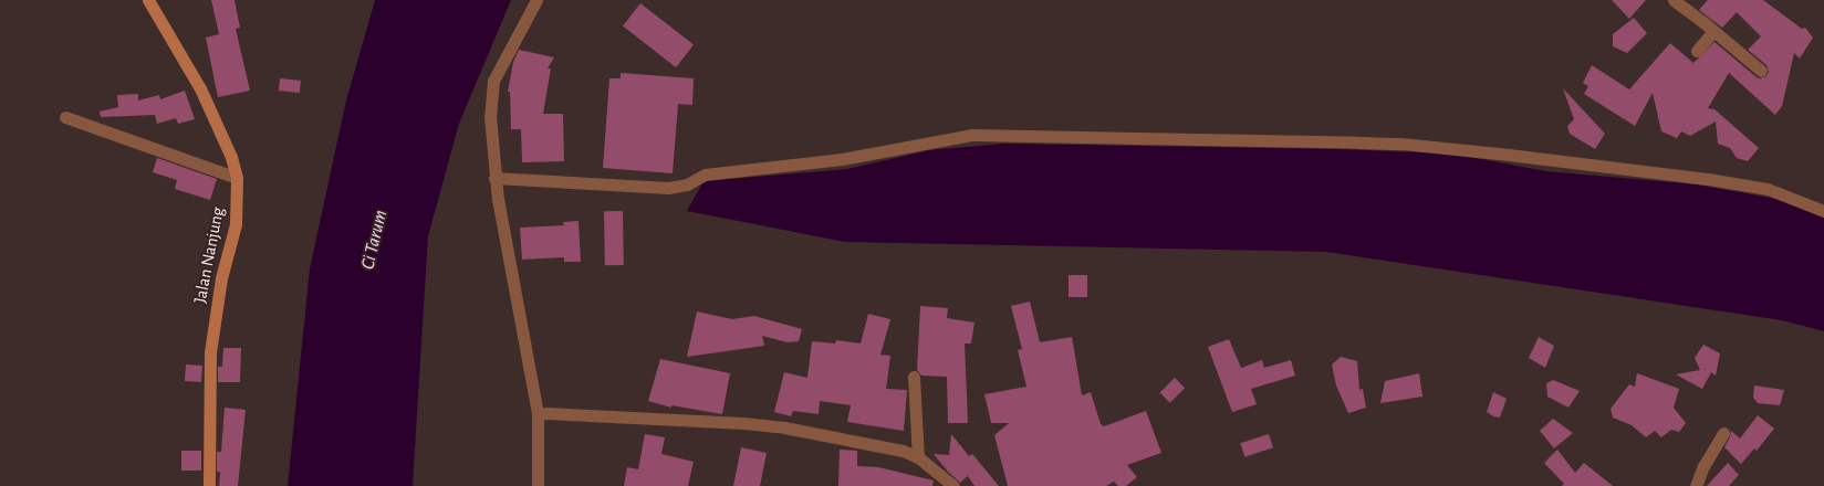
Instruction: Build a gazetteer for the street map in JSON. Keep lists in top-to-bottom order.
{
  "streets": {
    "main road": ["Jalan Nanjung"]
  },
  "water": ["Ci Tarum"]
}
